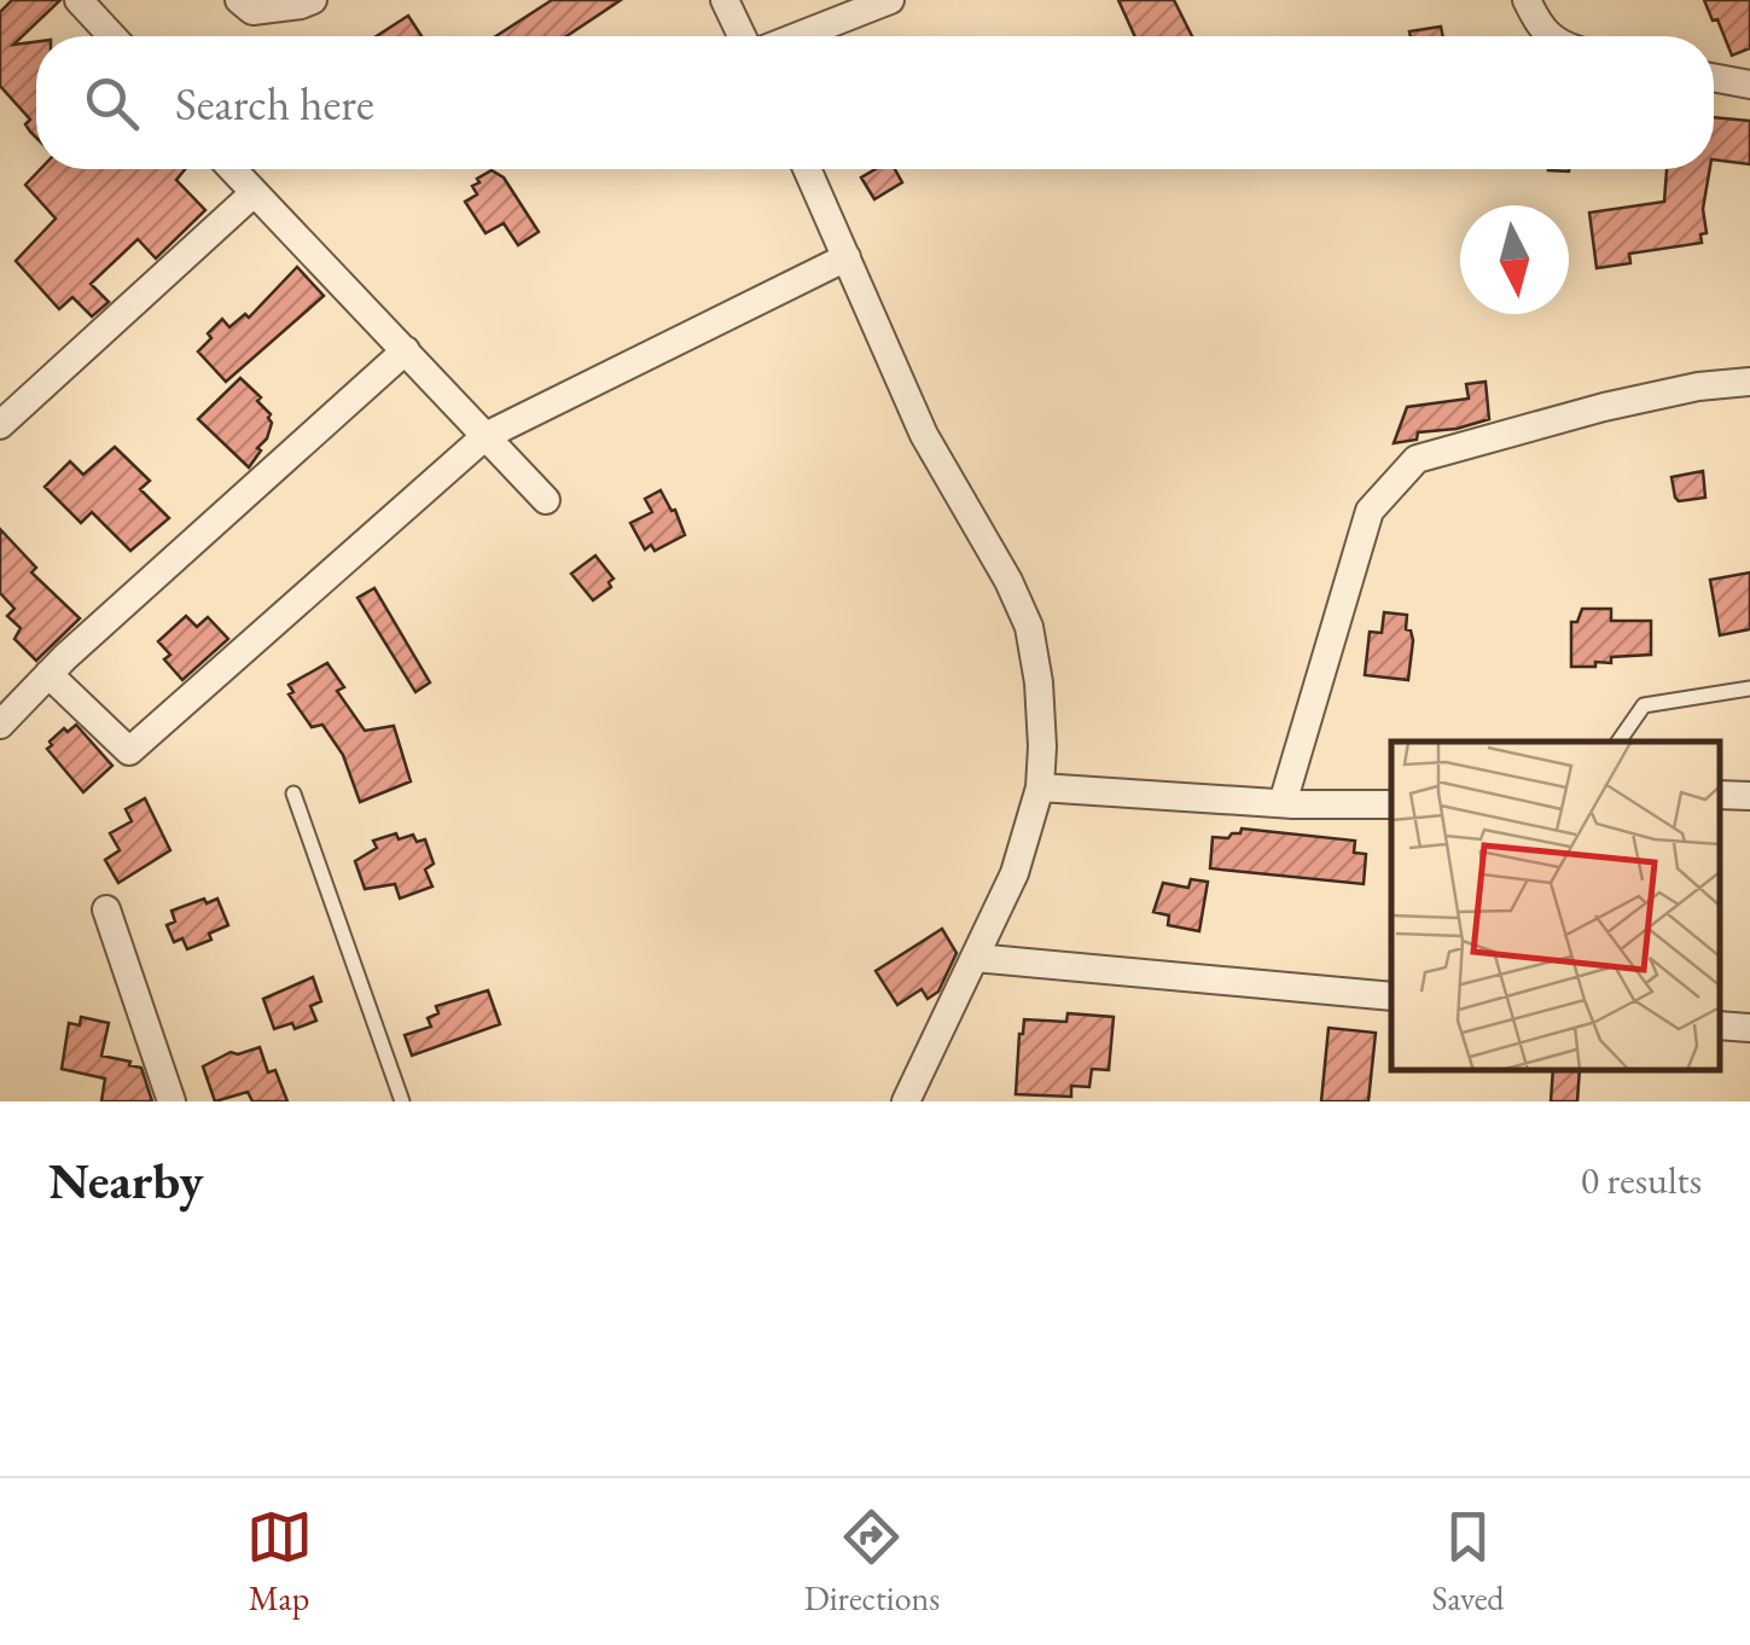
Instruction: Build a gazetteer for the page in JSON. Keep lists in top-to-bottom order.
{
  "north": "bottom",
  "page": {
    "search": "Search here",
    "heading": ["Nearby", "0 results"],
    "nav": ["Map", "Directions", "Saved"]
  }
}
